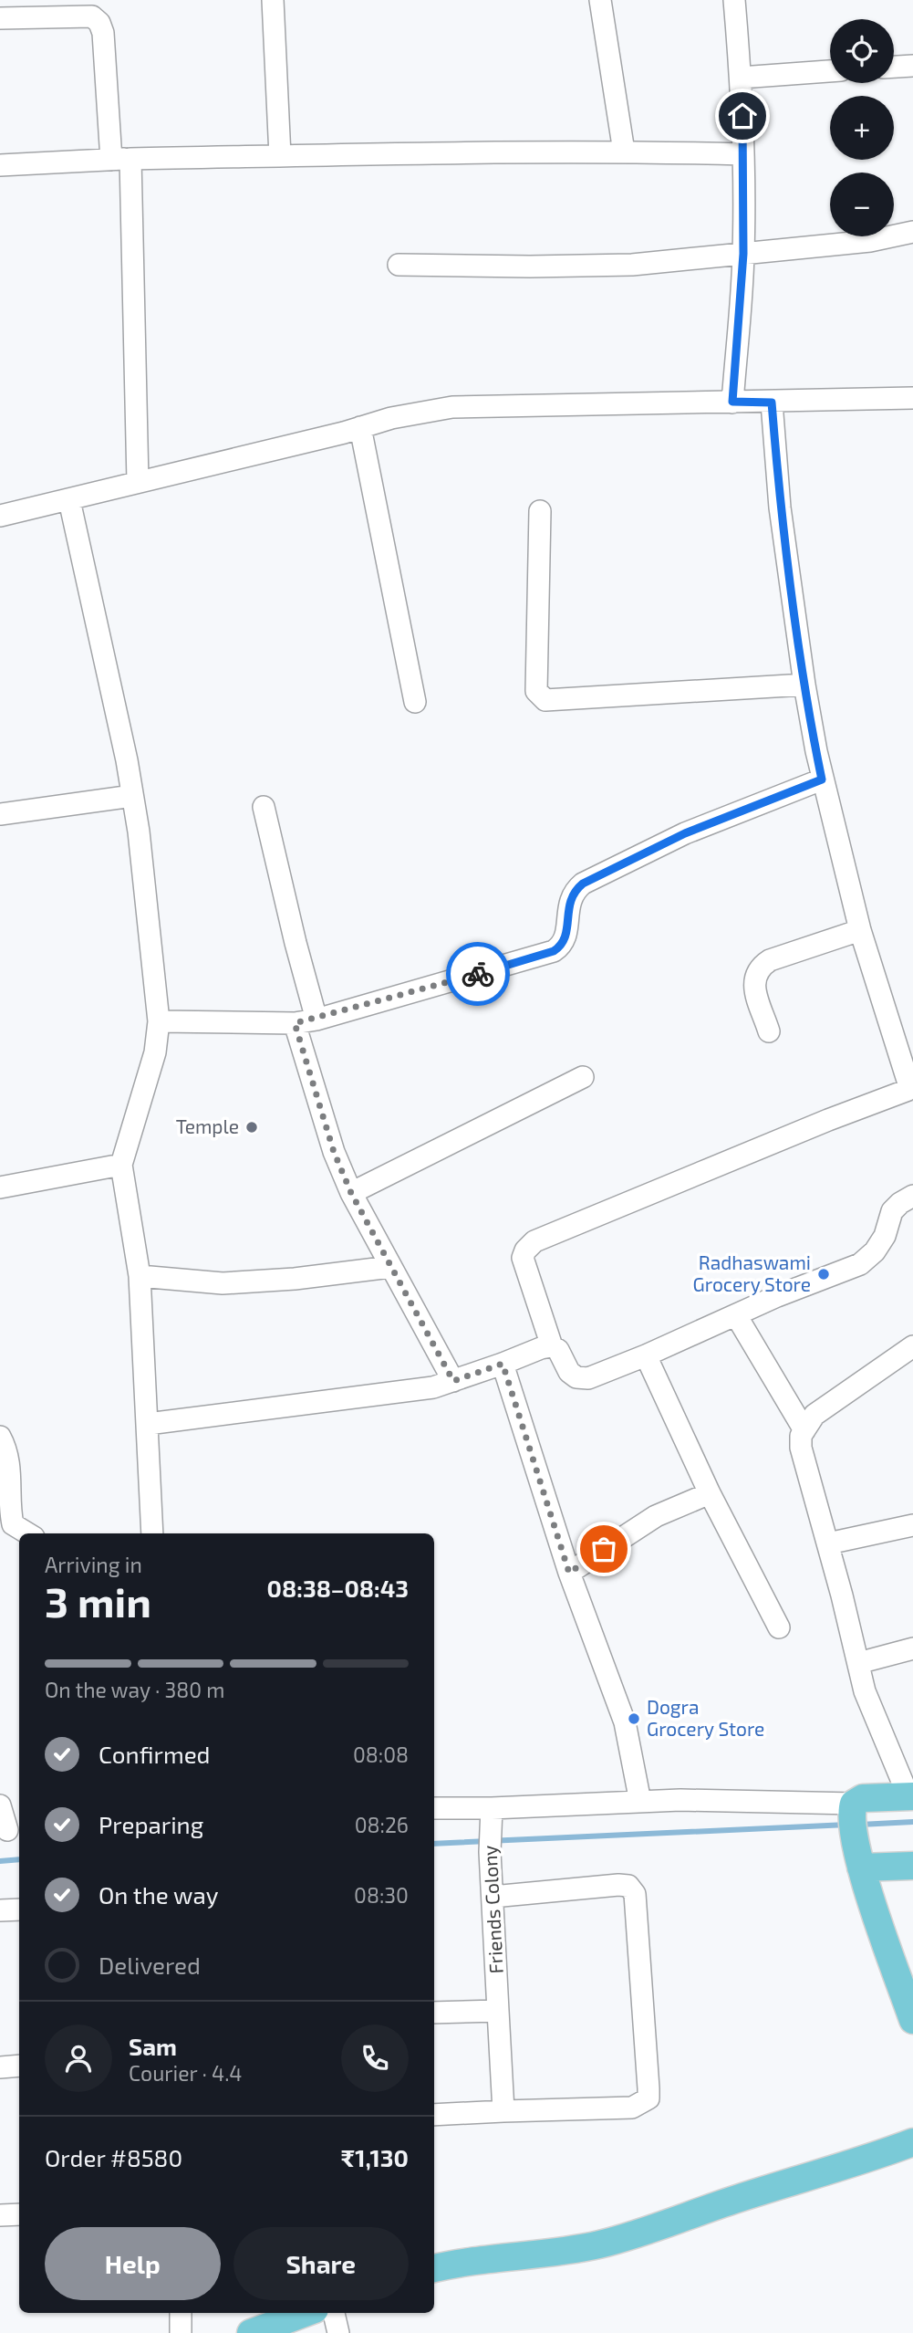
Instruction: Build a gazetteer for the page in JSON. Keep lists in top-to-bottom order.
{
  "streets": {
    "street": ["Friends Colony"]
  },
  "places": ["Temple", "Radhaswami Grocery Store", "Dogra Grocery Store"],
  "page": {
    "map_buttons": ["+", "−"],
    "heading": ["3 min", "Arriving in", "08:38–08:43"],
    "panel": [
      "Sam",
      "Courier · 4.4",
      "Order #8580",
      "₹1,130"
    ],
    "bar": "On the way · 380 m",
    "list": [
      ["Confirmed", "08:08"],
      ["Preparing", "08:26"],
      ["On the way", "08:30"],
      "Delivered"
    ],
    "buttons": ["Help", "Share"]
  }
}
